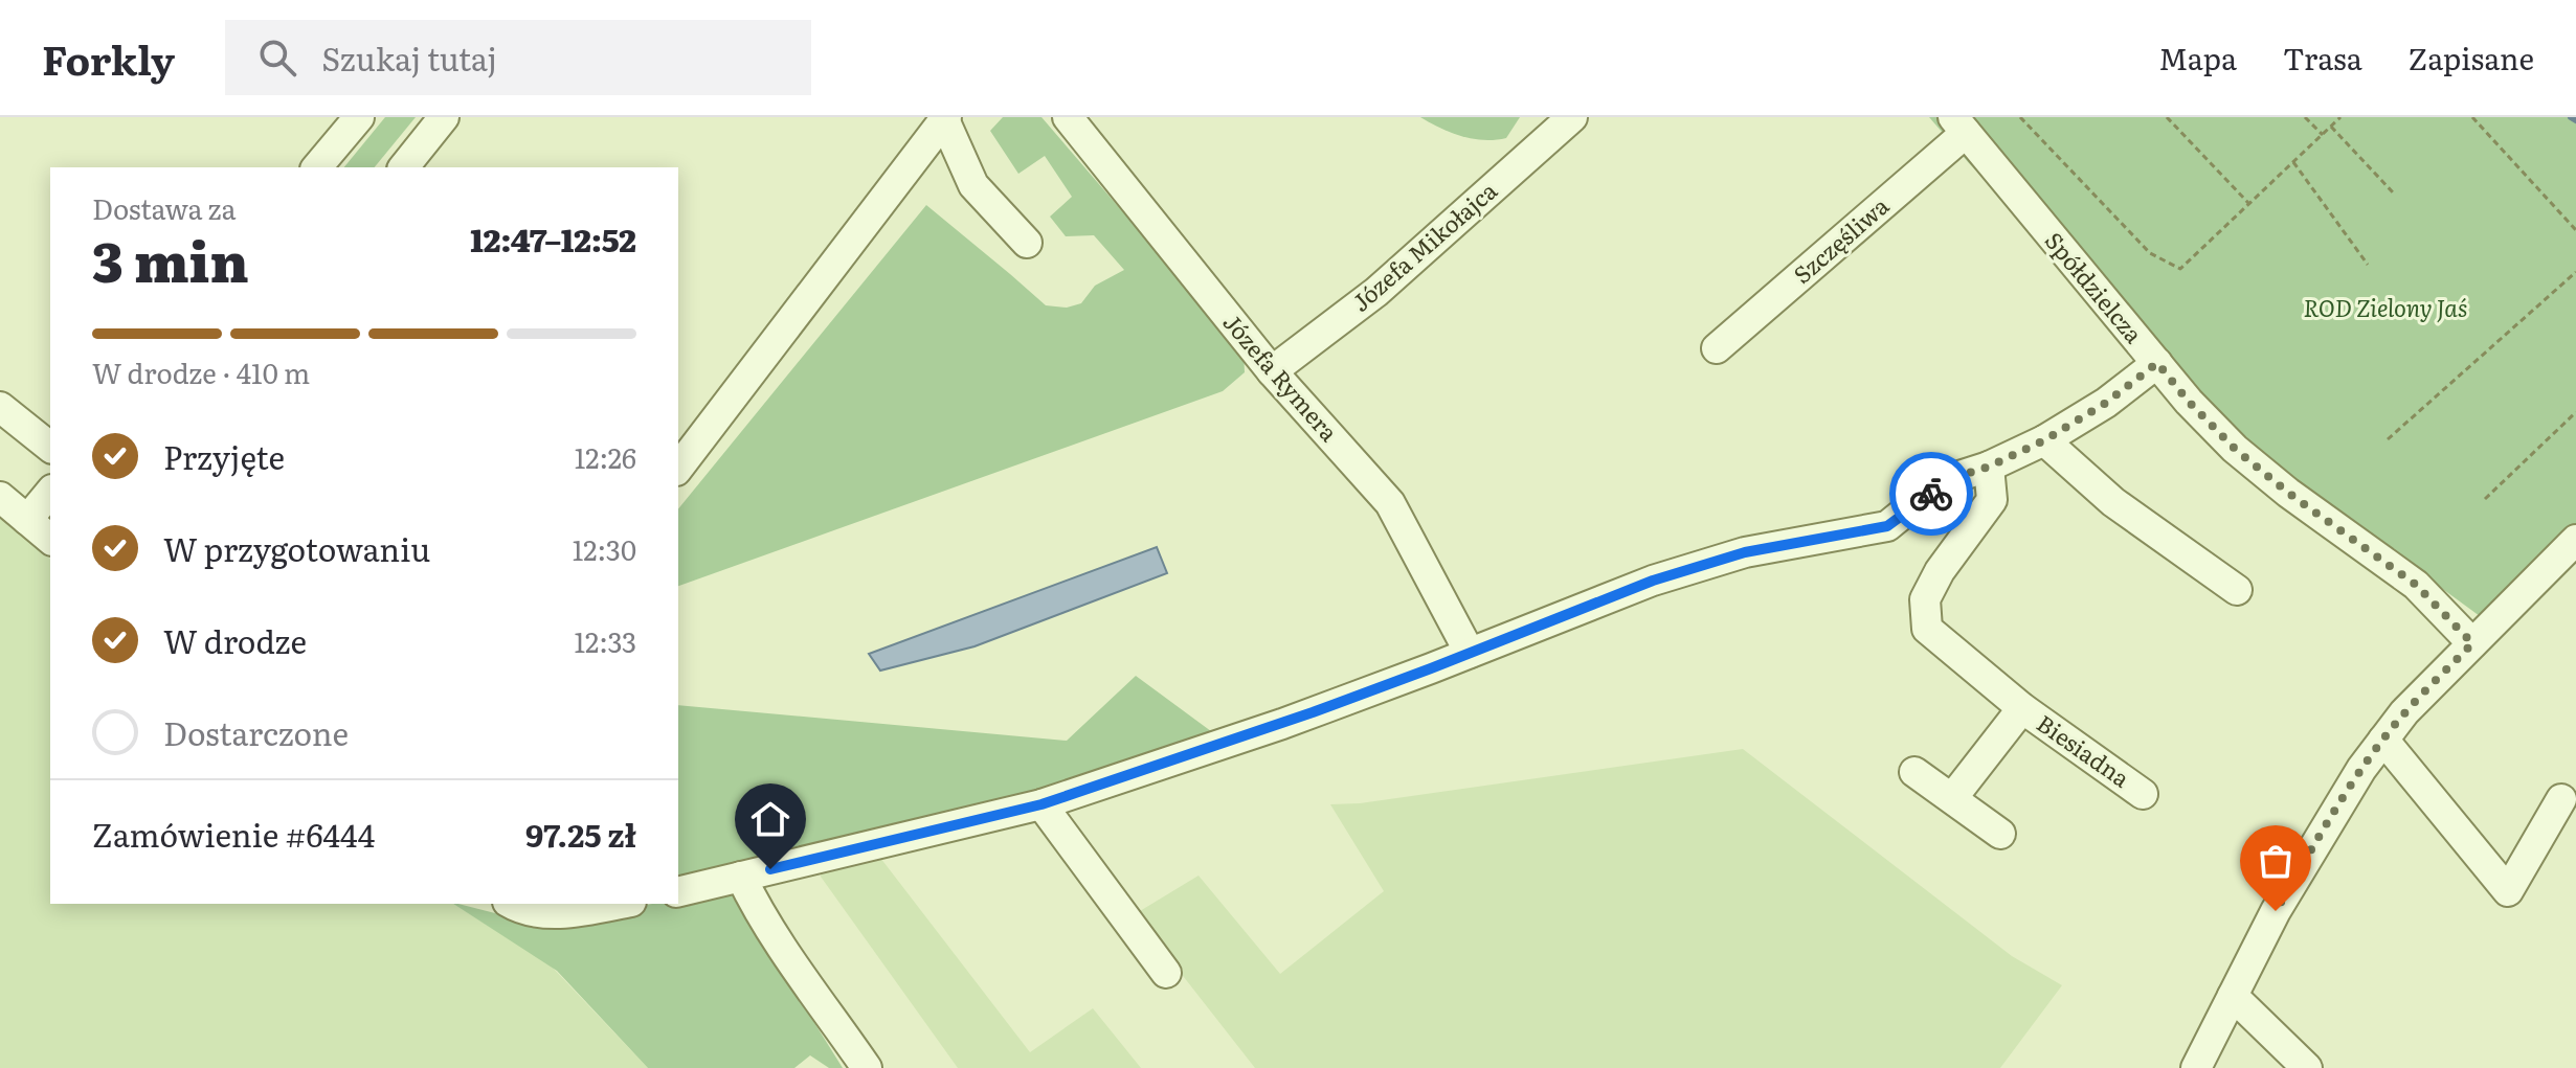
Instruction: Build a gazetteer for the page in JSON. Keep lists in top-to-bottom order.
{
  "streets": {
    "street": [
      "Szczęśliwa",
      "Józefa Mikołajca",
      "Spółdzielcza",
      "Józefa Rymera",
      "Biesiadna"
    ]
  },
  "crossings": [
    ["Szczęśliwa", "Spółdzielcza"],
    ["Józefa Mikołajca", "Józefa Rymera"]
  ],
  "parks": ["ROD Zielony Jaś"],
  "page": {
    "header": "Forkly",
    "search": "Szukaj tutaj",
    "nav": ["Mapa", "Trasa", "Zapisane"],
    "heading": ["3 min", "Dostawa za", "12:47–12:52"],
    "panel": ["Zamówienie #6444", "97.25 zł"],
    "bar": "W drodze · 410 m",
    "list": [
      ["Przyjęte", "12:26"],
      ["W przygotowaniu", "12:30"],
      ["W drodze", "12:33"],
      "Dostarczone"
    ]
  }
}
